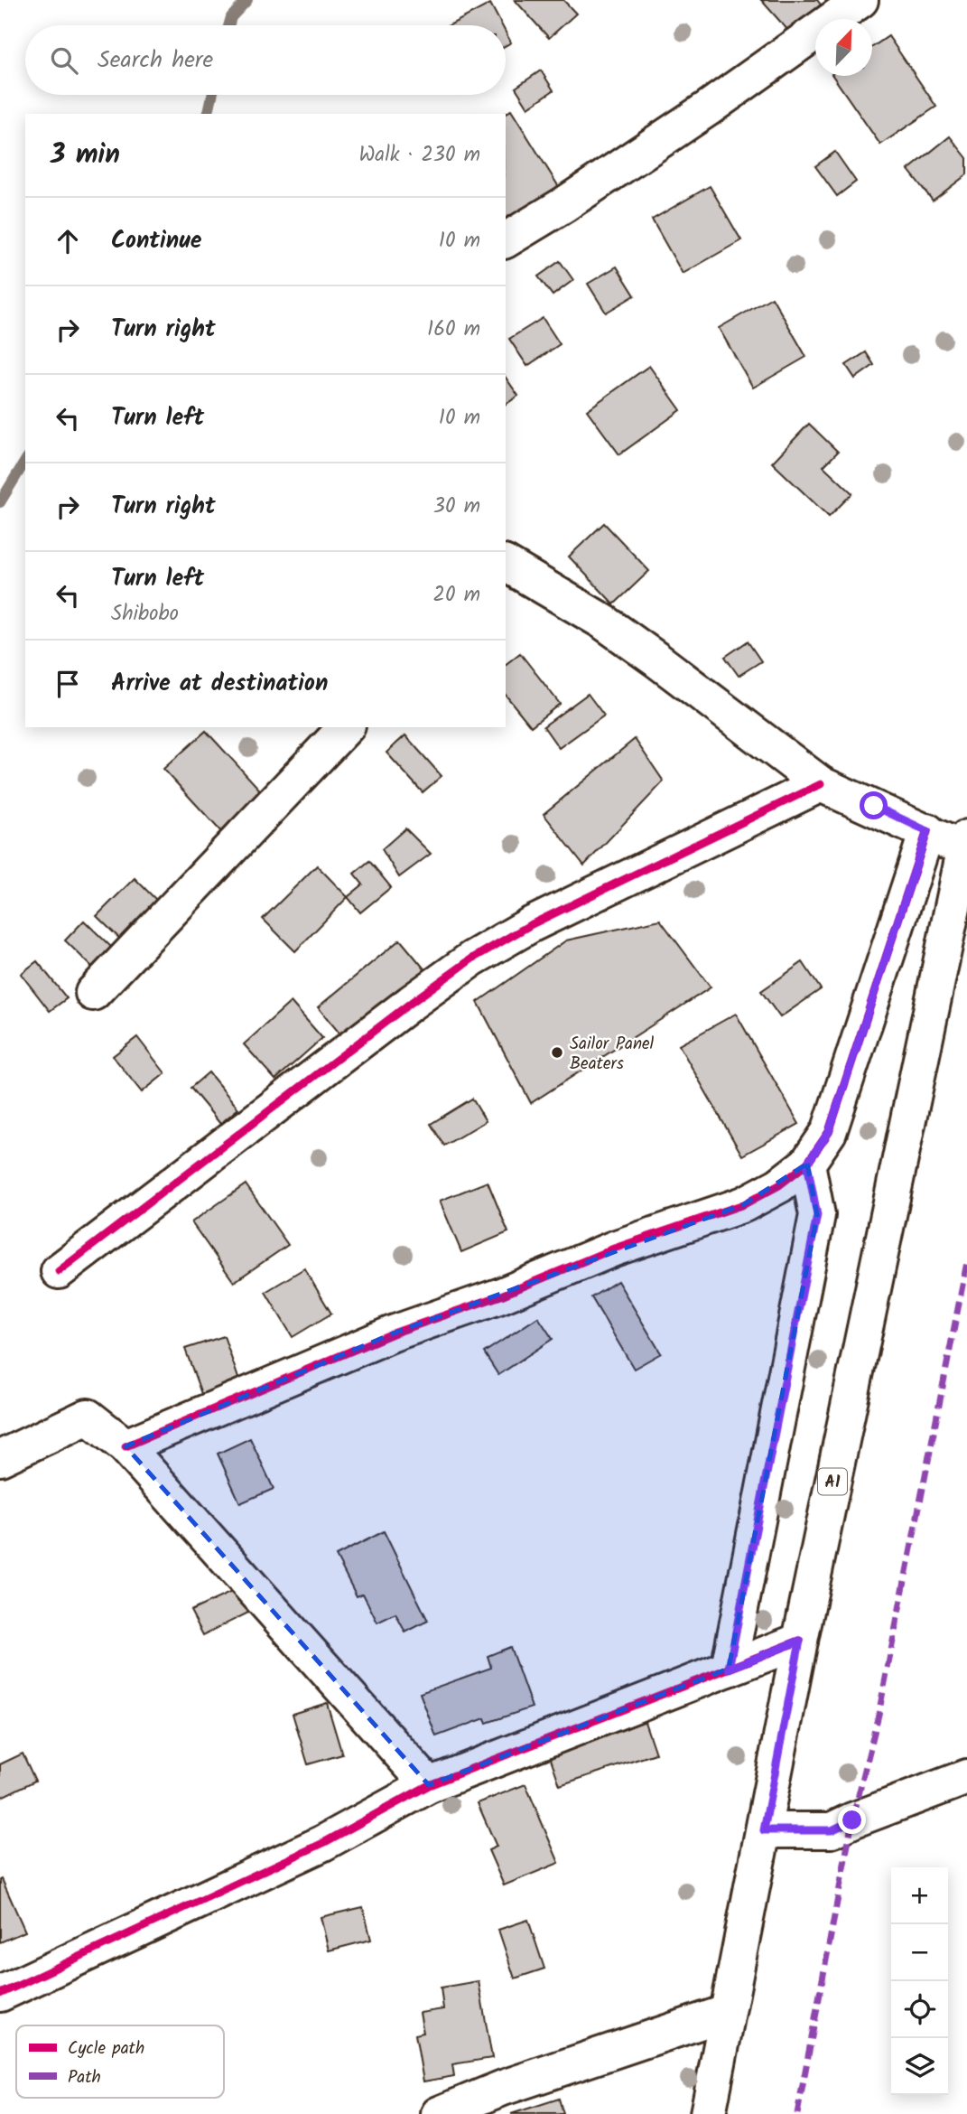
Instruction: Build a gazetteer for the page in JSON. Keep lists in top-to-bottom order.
{
  "streets": {
    "street": ["A1"]
  },
  "places": ["Sailor Panel Beaters"],
  "legend": ["Cycle path", "Path"],
  "north": "top right",
  "page": {
    "search": "Search here",
    "heading": ["3 min", "Walk · 230 m"],
    "list": [
      ["Continue", "10 m"],
      ["Turn right", "160 m"],
      ["Turn left", "10 m"],
      ["Turn right", "30 m"],
      ["Turn left", "Shibobo", "20 m"],
      "Arrive at destination"
    ],
    "map_buttons": ["+", "−"]
  }
}
